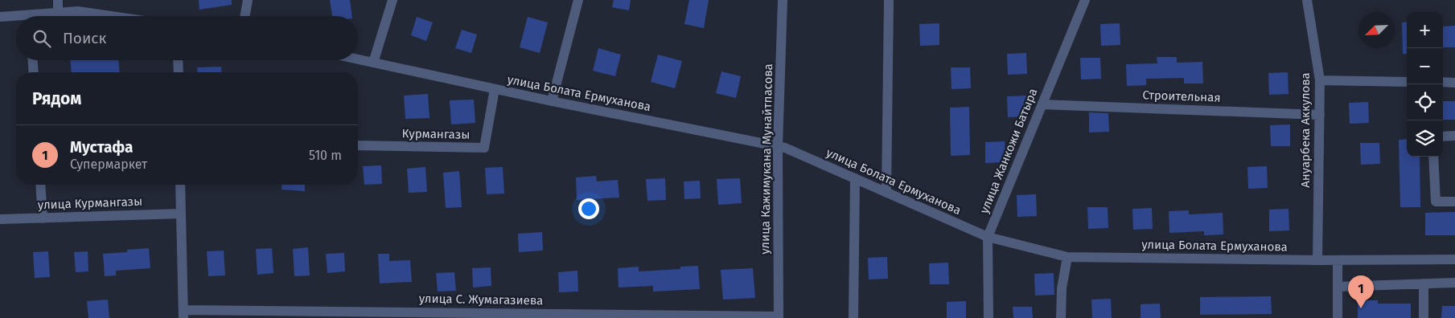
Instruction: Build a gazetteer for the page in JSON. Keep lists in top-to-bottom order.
{
  "streets": {
    "street": [
      "улица Болата Ермуханова",
      "Строительная",
      "Ануарбека Аккулова",
      "Курмангазы",
      "улица Жанкожи Батыра",
      "улица Кажимукана Мунайтпасова",
      "улица Курмангазы",
      "улица С. Жумагазиева"
    ]
  },
  "crossings": [
    ["улица Болата Ермуханова", "Ануарбека Аккулова"],
    ["улица Болата Ермуханова", "Курмангазы"],
    ["улица Болата Ермуханова", "улица Жанкожи Батыра"],
    ["улица Болата Ермуханова", "улица Кажимукана Мунайтпасова"],
    ["Строительная", "Ануарбека Аккулова"],
    ["Строительная", "улица Жанкожи Батыра"],
    ["улица Кажимукана Мунайтпасова", "улица С. Жумагазиева"]
  ],
  "north": "bottom left",
  "page": {
    "map_buttons": ["+", "−"],
    "search": "Поиск",
    "heading": "Рядом",
    "list": [
      {
        "mark": "1",
        "name": "Мустафа",
        "note": "Супермаркет",
        "value": "510 m"
      }
    ],
    "pins": "1"
  }
}
